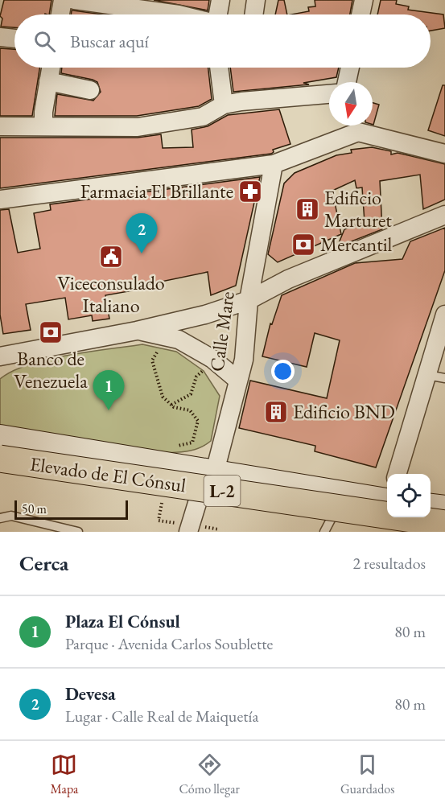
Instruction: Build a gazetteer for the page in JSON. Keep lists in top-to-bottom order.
{
  "streets": {
    "main road": ["Elevado de El Cónsul", "L-2"],
    "street": ["Calle Mare"]
  },
  "crossings": [
    ["Calle Mare", "L-2"]
  ],
  "places": {
    "pharmacy": ["Farmacia El Brillante"],
    "building": ["Edificio Marturet", "Edificio BND"],
    "bank": ["Mercantil", "Banco de Venezuela"],
    "public building": ["Viceconsulado Italiano"]
  },
  "scale_bar": "50 m",
  "north": "bottom",
  "page": {
    "search": "Buscar aquí",
    "pins": ["2", "1"],
    "scale": "50 m",
    "heading": ["Cerca", "2 resultados"],
    "list": [
      {
        "mark": "1",
        "name": "Plaza El Cónsul",
        "note": "Parque · Avenida Carlos Soublette",
        "value": "80 m"
      },
      {
        "mark": "2",
        "name": "Devesa",
        "note": "Lugar · Calle Real de Maiquetía",
        "value": "80 m"
      }
    ],
    "nav": ["Mapa", "Cómo llegar", "Guardados"]
  }
}
